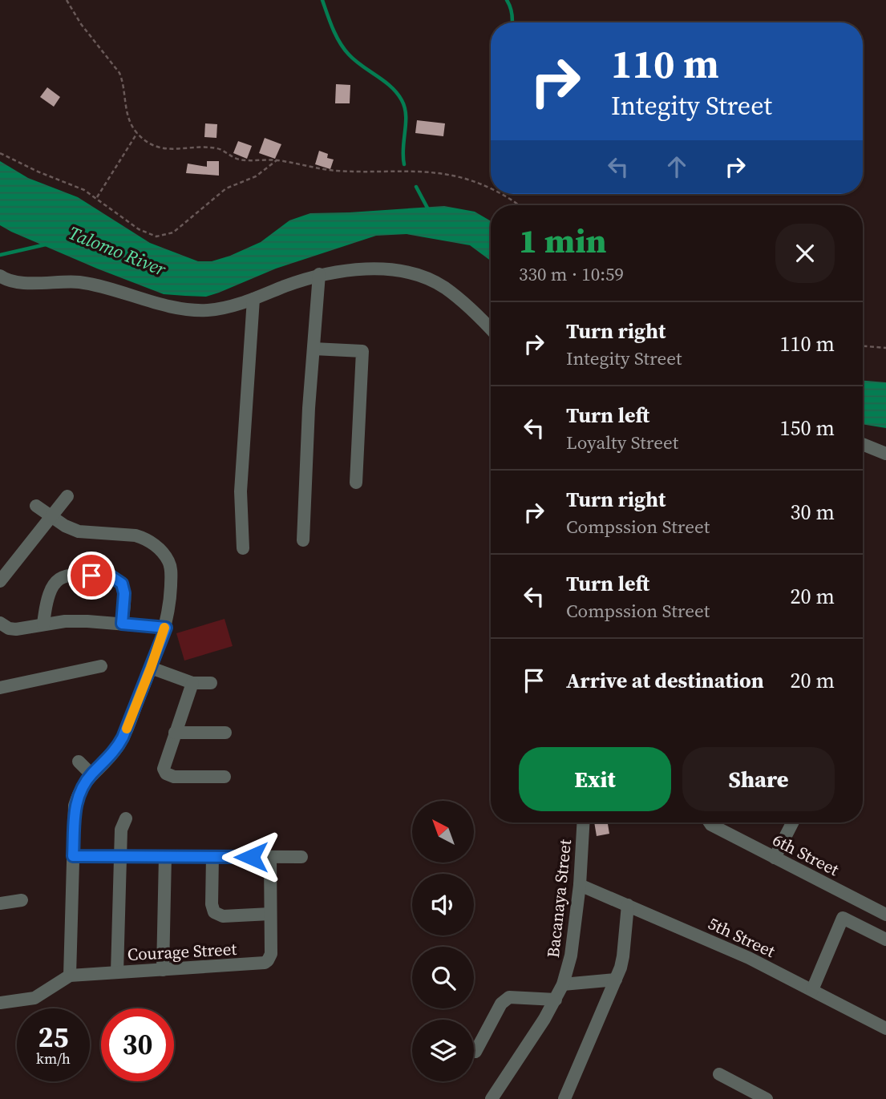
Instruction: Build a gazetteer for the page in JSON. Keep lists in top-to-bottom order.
{
  "streets": {
    "street": [
      "6th Street",
      "Bacanaya Street",
      "5th Street",
      "Courage Street"
    ]
  },
  "crossings": [
    ["Bacanaya Street", "5th Street"]
  ],
  "water": ["Talomo River"],
  "north": "top left",
  "page": {
    "turn": ["110 m", "Integity Street"],
    "heading": ["1 min", "330 m · 10:59"],
    "list": [
      {
        "name": "Turn right",
        "note": "Integity Street",
        "value": "110 m"
      },
      {
        "name": "Turn left",
        "note": "Loyalty Street",
        "value": "150 m"
      },
      {
        "name": "Turn right",
        "note": "Compssion Street",
        "value": "30 m"
      },
      {
        "name": "Turn left",
        "note": "Compssion Street",
        "value": "20 m"
      },
      {
        "name": "Arrive at destination",
        "value": "20 m"
      }
    ],
    "buttons": ["Exit", "Share"],
    "speed": "25 km/h",
    "limit": "30"
  }
}
